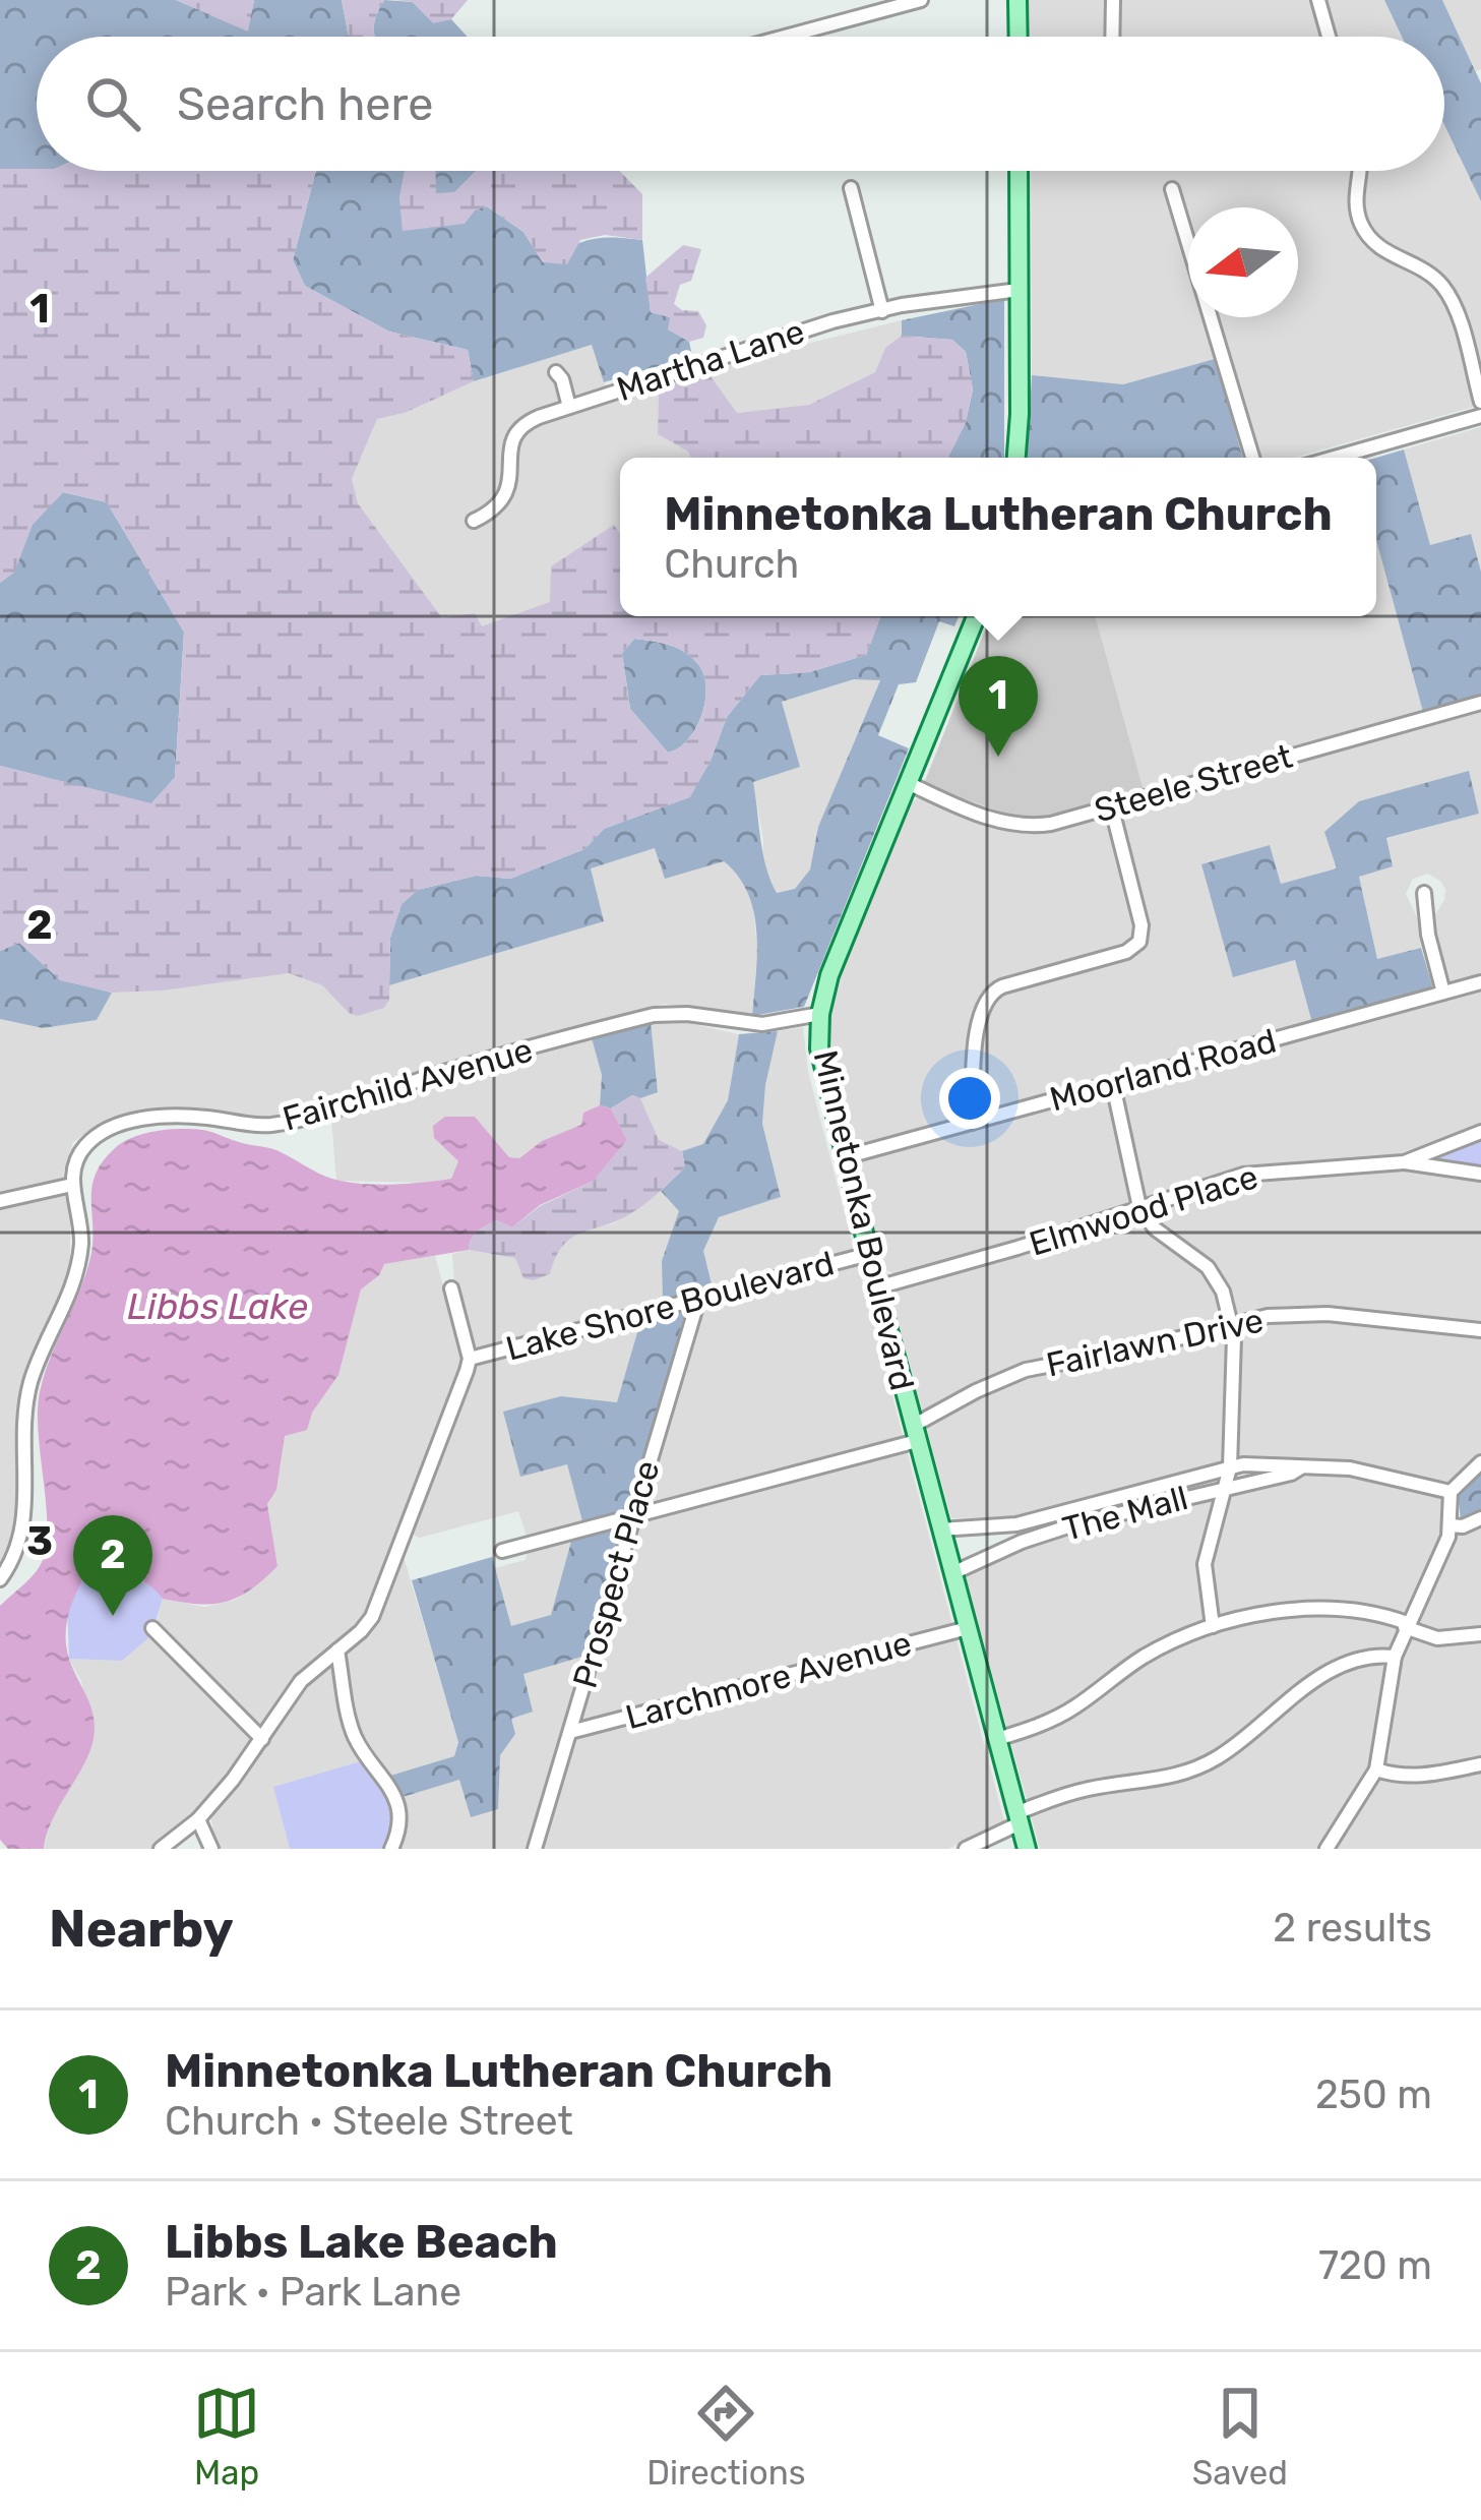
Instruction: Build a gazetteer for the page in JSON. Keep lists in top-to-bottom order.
{
  "streets": {
    "main road": ["Minnetonka Boulevard"],
    "street": [
      "Martha Lane",
      "Steele Street",
      "Moorland Road",
      "Fairchild Avenue",
      "Elmwood Place",
      "Lake Shore Boulevard",
      "Fairlawn Drive",
      "The Mall",
      "Prospect Place",
      "Larchmore Avenue"
    ]
  },
  "crossings": [
    ["Steele Street", "Minnetonka Boulevard"],
    ["Moorland Road", "Minnetonka Boulevard"],
    ["Fairchild Avenue", "Minnetonka Boulevard"],
    ["Elmwood Place", "Minnetonka Boulevard"],
    ["Minnetonka Boulevard", "Lake Shore Boulevard"],
    ["Minnetonka Boulevard", "Fairlawn Drive"],
    ["Minnetonka Boulevard", "The Mall"],
    ["Minnetonka Boulevard", "Larchmore Avenue"],
    ["Lake Shore Boulevard", "Prospect Place"],
    ["Fairlawn Drive", "Prospect Place"],
    ["Prospect Place", "Larchmore Avenue"]
  ],
  "water": ["Libbs Lake"],
  "north": "left",
  "page": {
    "search": "Search here",
    "popup": ["Minnetonka Lutheran Church", "Church"],
    "pins": ["1", "2"],
    "heading": ["Nearby", "2 results"],
    "list": [
      {
        "mark": "1",
        "name": "Minnetonka Lutheran Church",
        "note": "Church · Steele Street",
        "value": "250 m"
      },
      {
        "mark": "2",
        "name": "Libbs Lake Beach",
        "note": "Park · Park Lane",
        "value": "720 m"
      }
    ],
    "nav": ["Map", "Directions", "Saved"]
  },
  "grid": {
    "rows": ["1", "2", "3"]
  }
}
